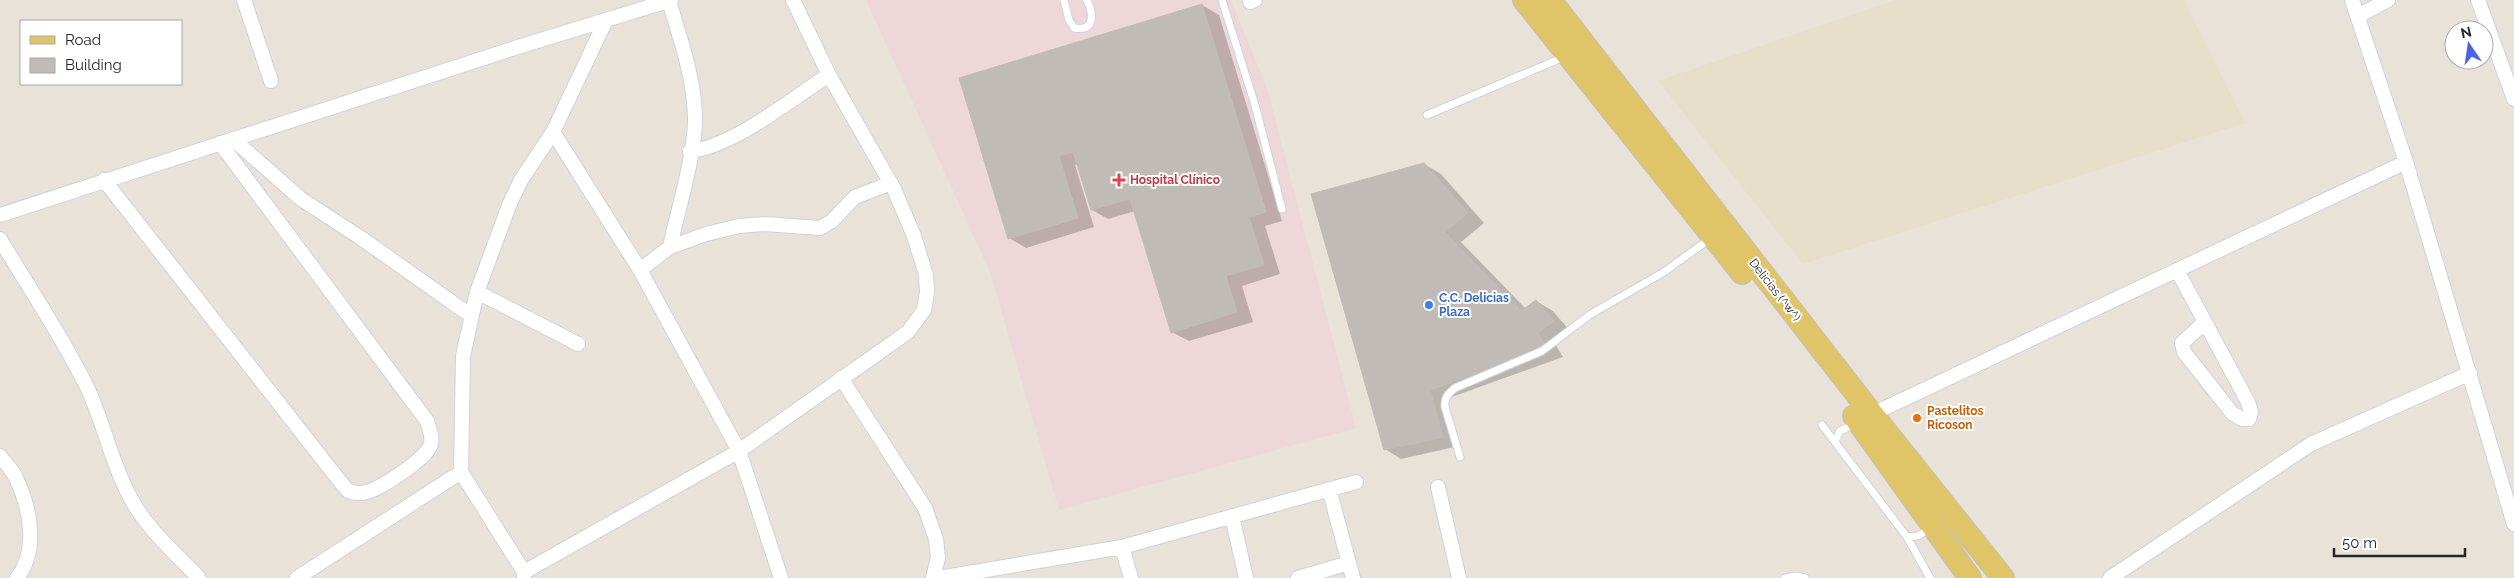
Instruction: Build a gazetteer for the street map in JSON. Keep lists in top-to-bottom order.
{
  "streets": {
    "main road": ["Delicias (^w^)"]
  },
  "places": {
    "health": ["Hospital Clínico"],
    "other": ["C.C. Delicias Plaza", "Pastelitos Ricoson"]
  },
  "legend": ["Road", "Building"],
  "scale_bar": "50 m",
  "north": "top"
}
